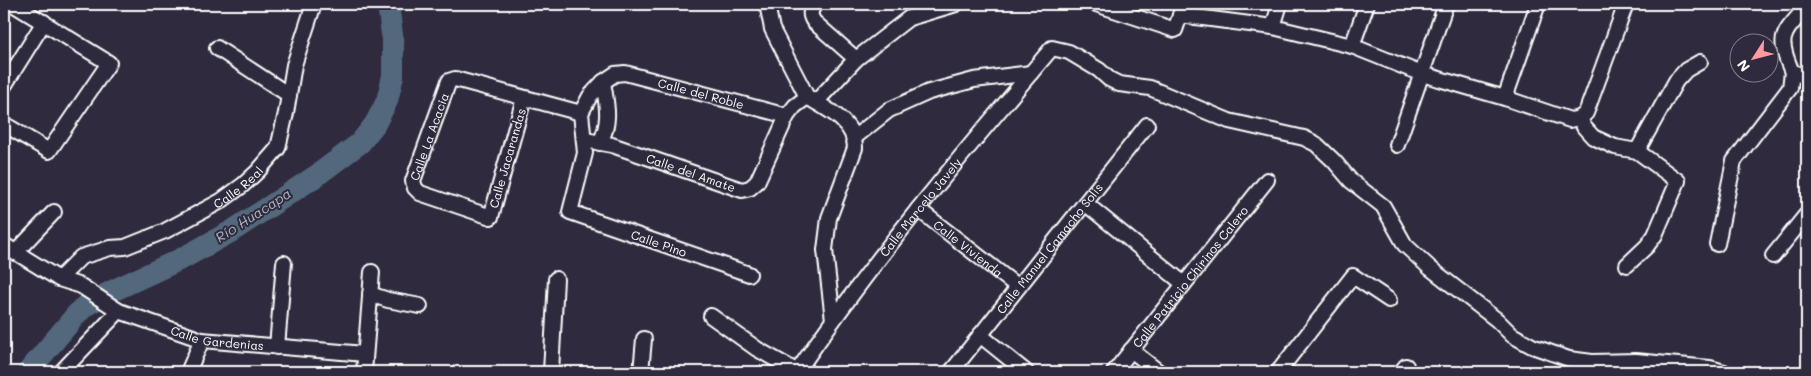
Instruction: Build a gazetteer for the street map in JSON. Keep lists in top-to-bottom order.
{
  "streets": {
    "street": [
      "Calle del Roble",
      "Calle La Acacia",
      "Calle Jacarandas",
      "Calle del Amate",
      "Calle Real",
      "Calle Marcelo Javely",
      "Calle Pino",
      "Calle Vivienda",
      "Calle Manuel Camacho Solís",
      "Calle Patricio Chirinos Calero",
      "Calle Gardenias"
    ]
  },
  "crossings": [
    ["Calle del Roble", "Calle del Amate"],
    ["Calle La Acacia", "Calle Jacarandas"],
    ["Calle del Amate", "Calle Pino"],
    ["Calle Real", "Calle Gardenias"],
    ["Calle Marcelo Javely", "Calle Vivienda"],
    ["Calle Vivienda", "Calle Manuel Camacho Solís"]
  ],
  "water": ["Río Huacapa"],
  "north": "bottom left"
}
